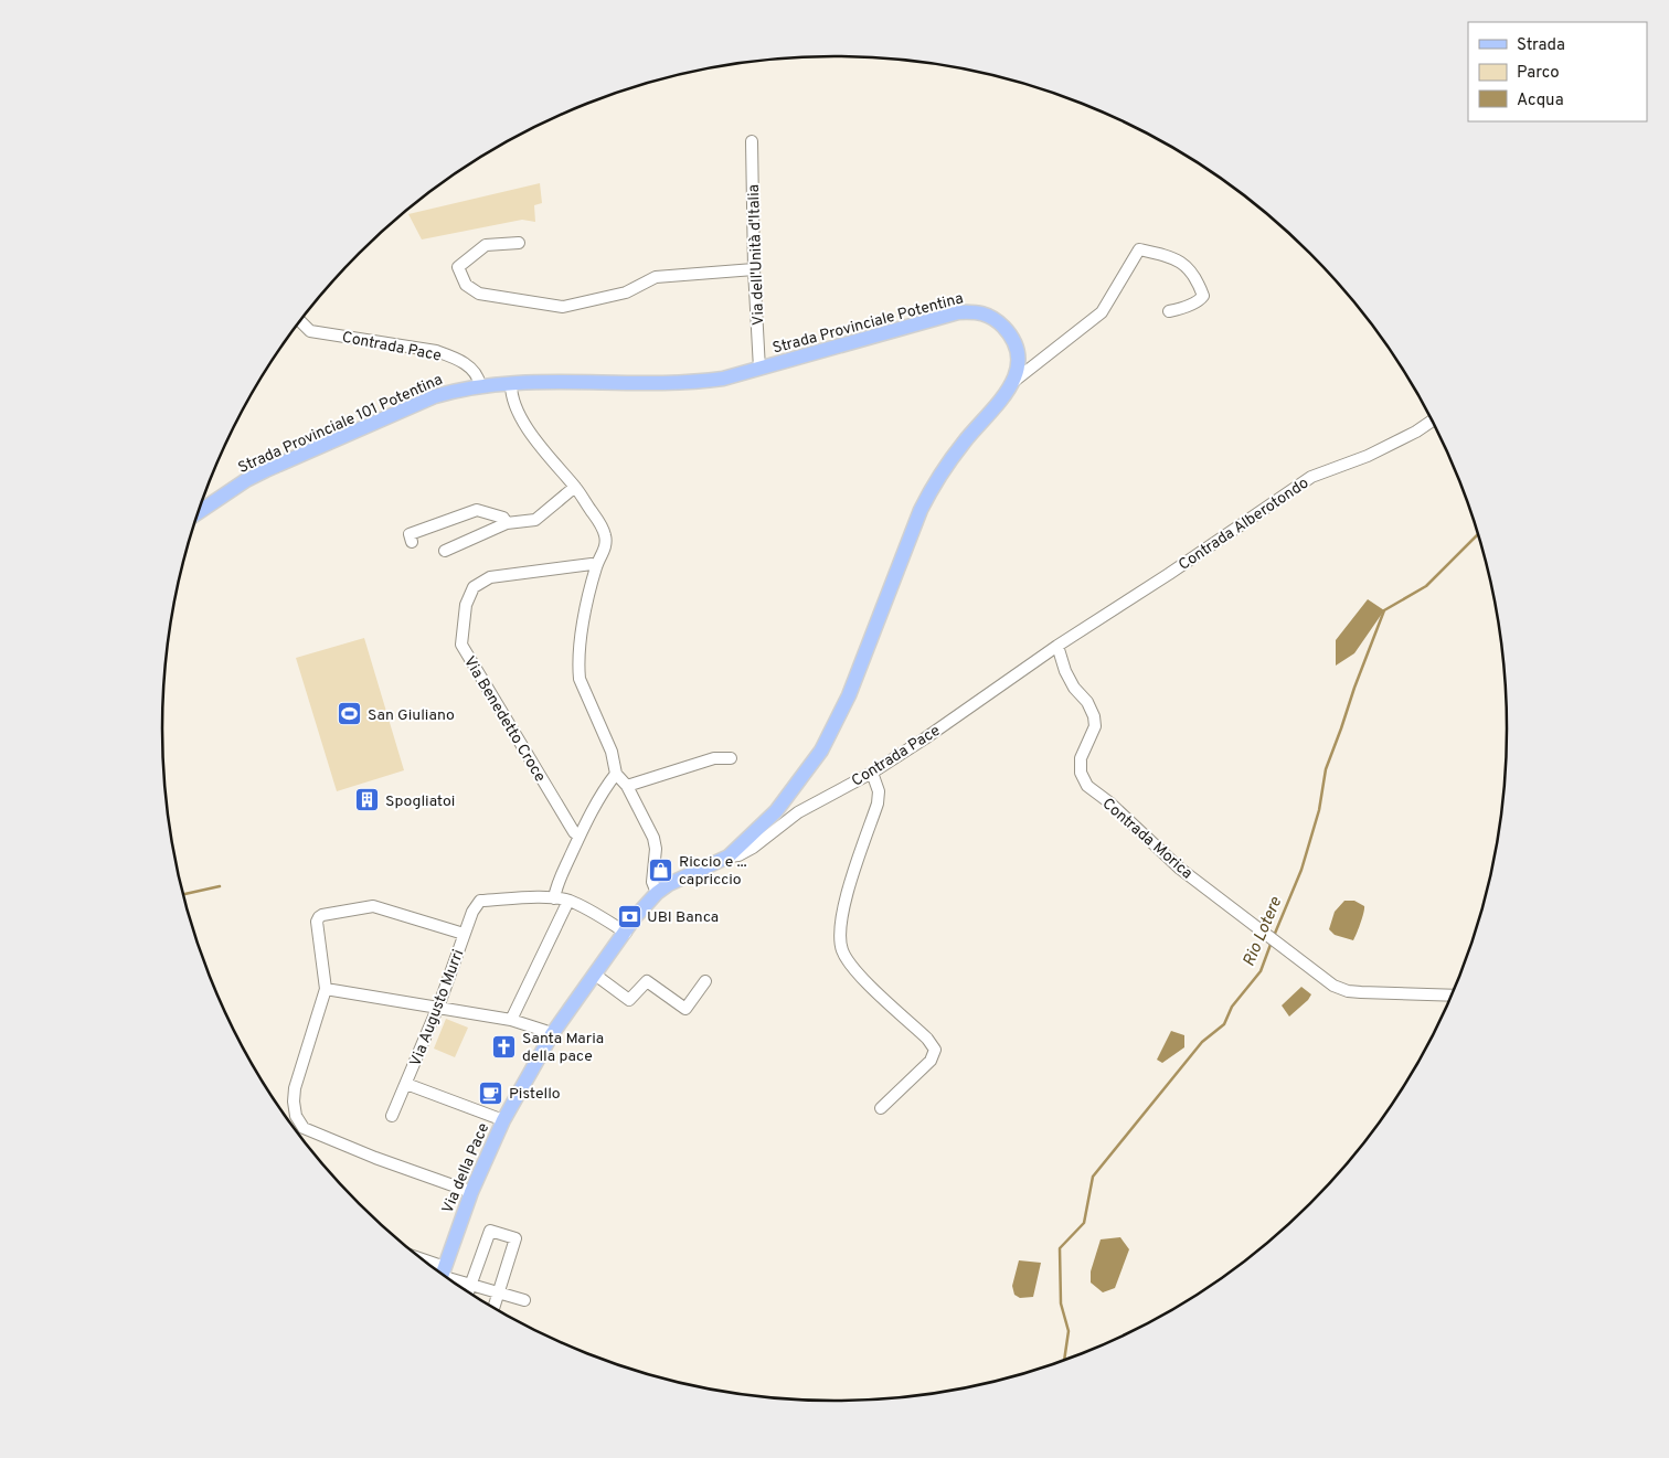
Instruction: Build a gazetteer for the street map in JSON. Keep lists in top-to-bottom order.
{
  "streets": {
    "main road": ["Strada Provinciale Potentina", "Strada Provinciale 101 Potentina", "Via della Pace"],
    "street": [
      "Via dell'Unità d'Italia",
      "Contrada Pace",
      "Contrada Alberotondo",
      "Via Benedetto Croce",
      "Contrada Morica",
      "Via Augusto Murri"
    ]
  },
  "crossings": [
    ["Via dell'Unità d'Italia", "Strada Provinciale Potentina"],
    ["Strada Provinciale Potentina", "Contrada Pace"],
    ["Strada Provinciale Potentina", "Strada Provinciale 101 Potentina"],
    ["Contrada Pace", "Strada Provinciale 101 Potentina"],
    ["Contrada Pace", "Contrada Alberotondo"],
    ["Contrada Pace", "Contrada Morica"],
    ["Contrada Pace", "Via della Pace"],
    ["Contrada Alberotondo", "Contrada Morica"]
  ],
  "water": ["Rio Lotere"],
  "places": {
    "sports": ["San Giuliano"],
    "building": ["Spogliatoi"],
    "shop": ["Riccio e ... capriccio"],
    "bank": ["UBI Banca"],
    "church": ["Santa Maria della pace"],
    "cafe": ["Pistello"]
  },
  "legend": ["Strada", "Parco", "Acqua"]
}
